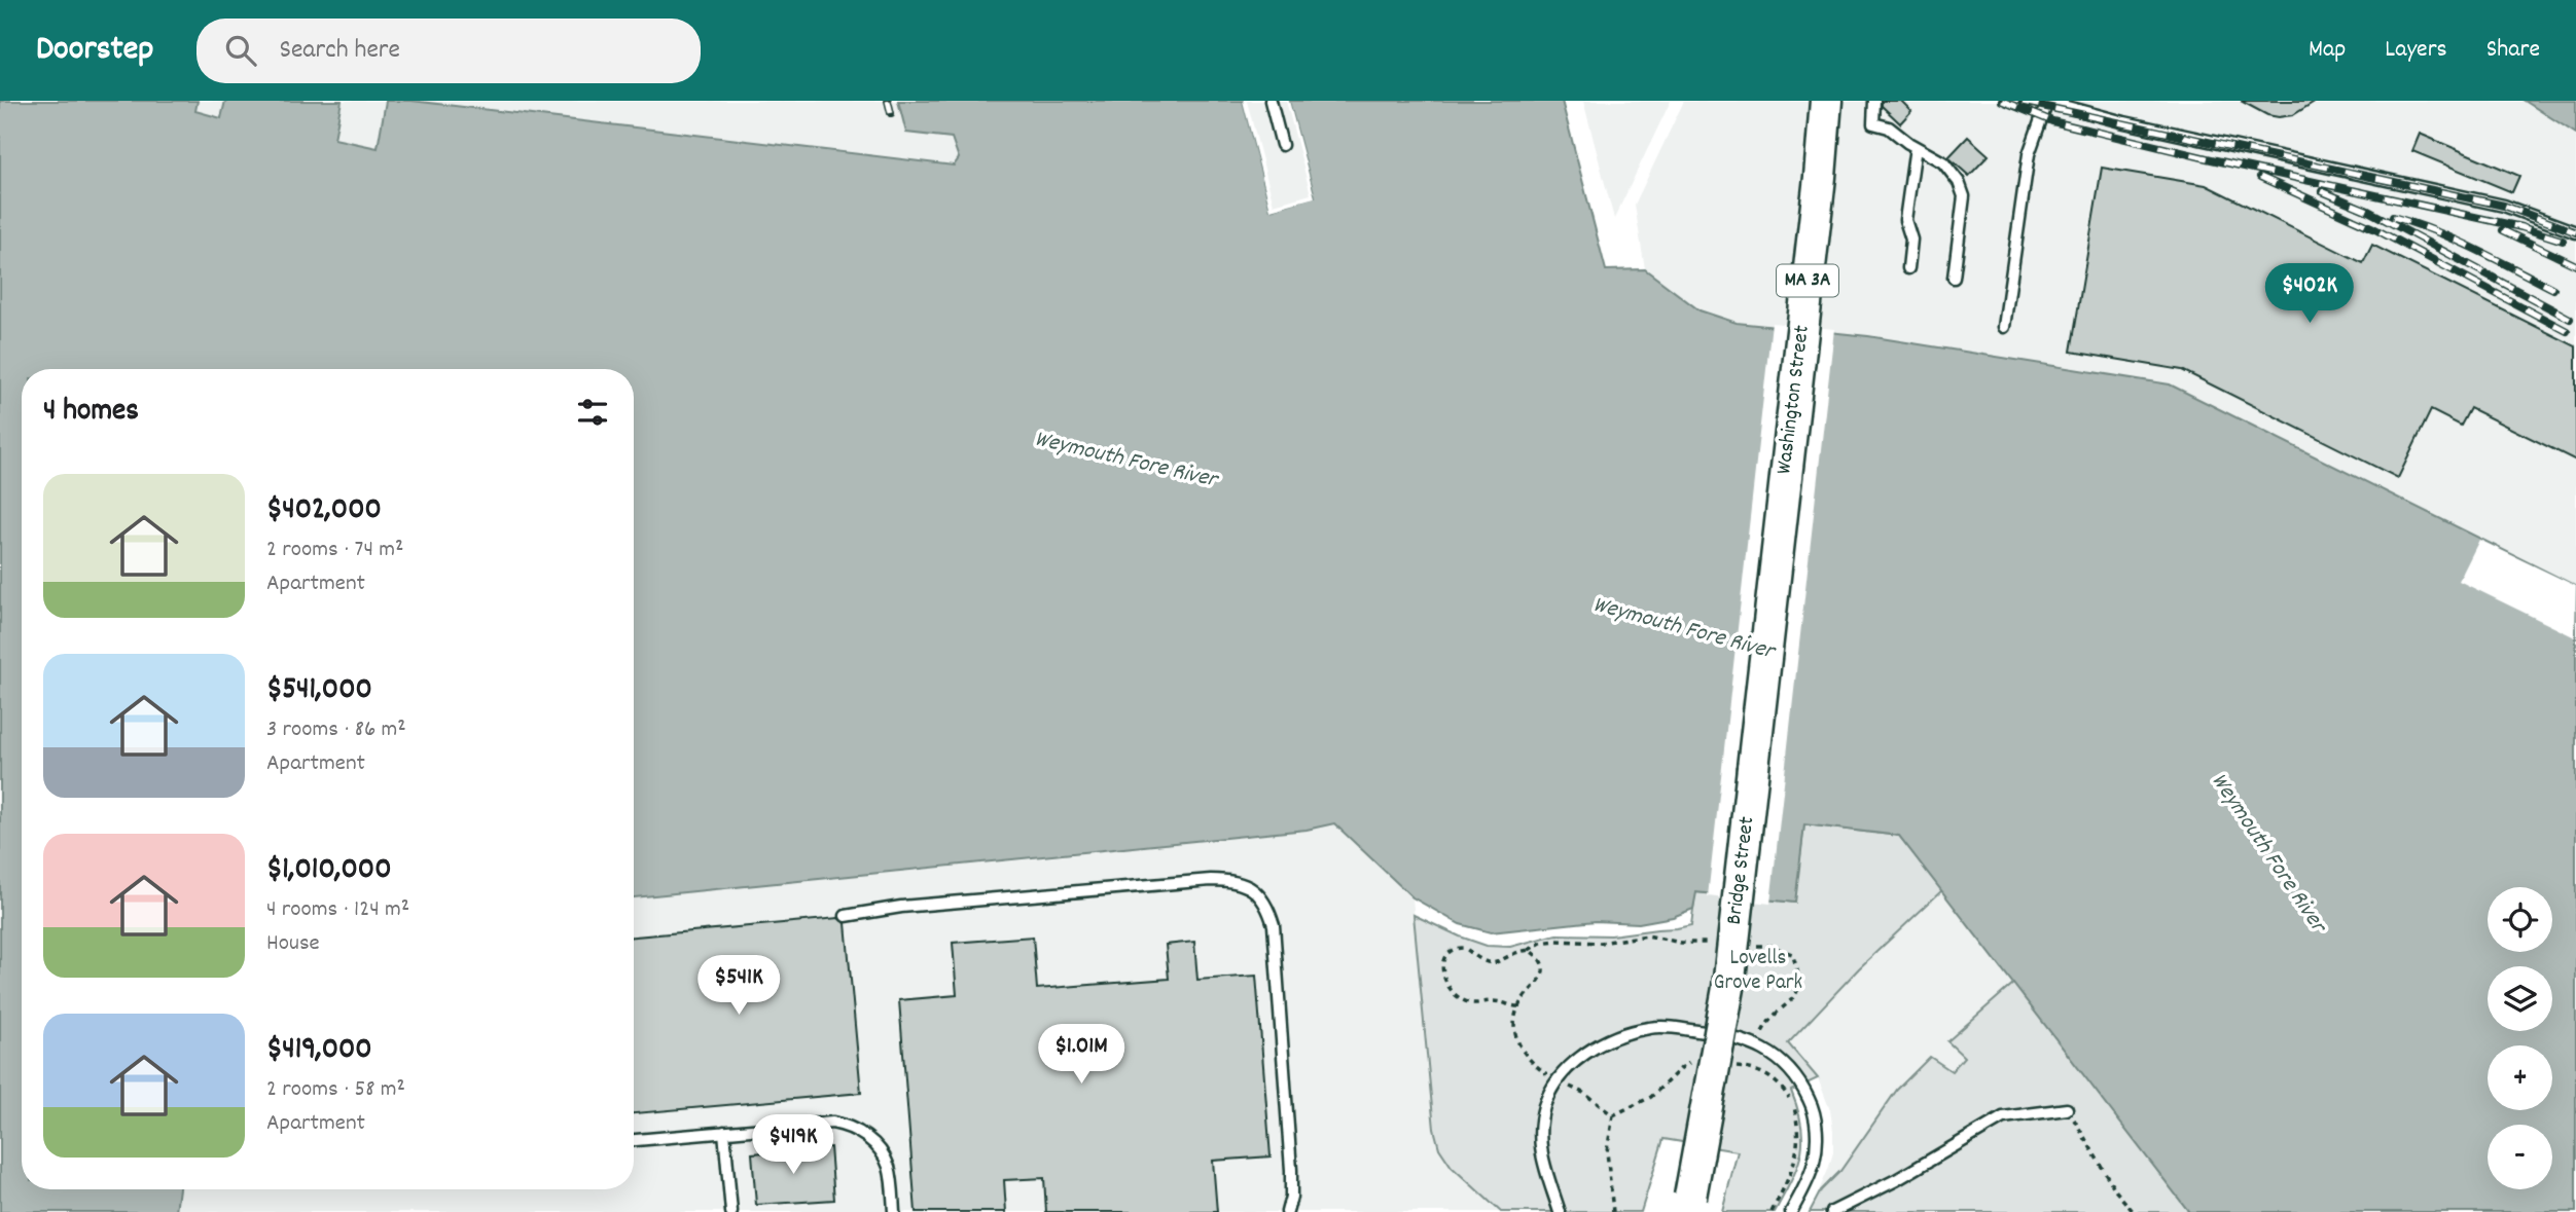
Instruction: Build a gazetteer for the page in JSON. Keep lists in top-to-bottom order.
{
  "streets": {
    "main road": ["MA 3A", "Washington Street", "Bridge Street"]
  },
  "crossings": [
    ["Washington Street", "Bridge Street"]
  ],
  "water": ["Weymouth Fore River"],
  "parks": ["Lovells Grove Park"],
  "page": {
    "header": "Doorstep",
    "search": "Search here",
    "nav": ["Map", "Layers", "Share"],
    "price": [
      "$402K",
      "$541K",
      "$1.01M",
      "$419K"
    ],
    "heading": "4 homes",
    "list": [
      {
        "name": "$402,000",
        "note": "2 rooms · 74 m² · Apartment"
      },
      {
        "name": "$541,000",
        "note": "3 rooms · 86 m² · Apartment"
      },
      {
        "name": "$1,010,000",
        "note": "4 rooms · 124 m² · House"
      },
      {
        "name": "$419,000",
        "note": "2 rooms · 58 m² · Apartment"
      }
    ],
    "map_buttons": ["+", "−"]
  }
}
